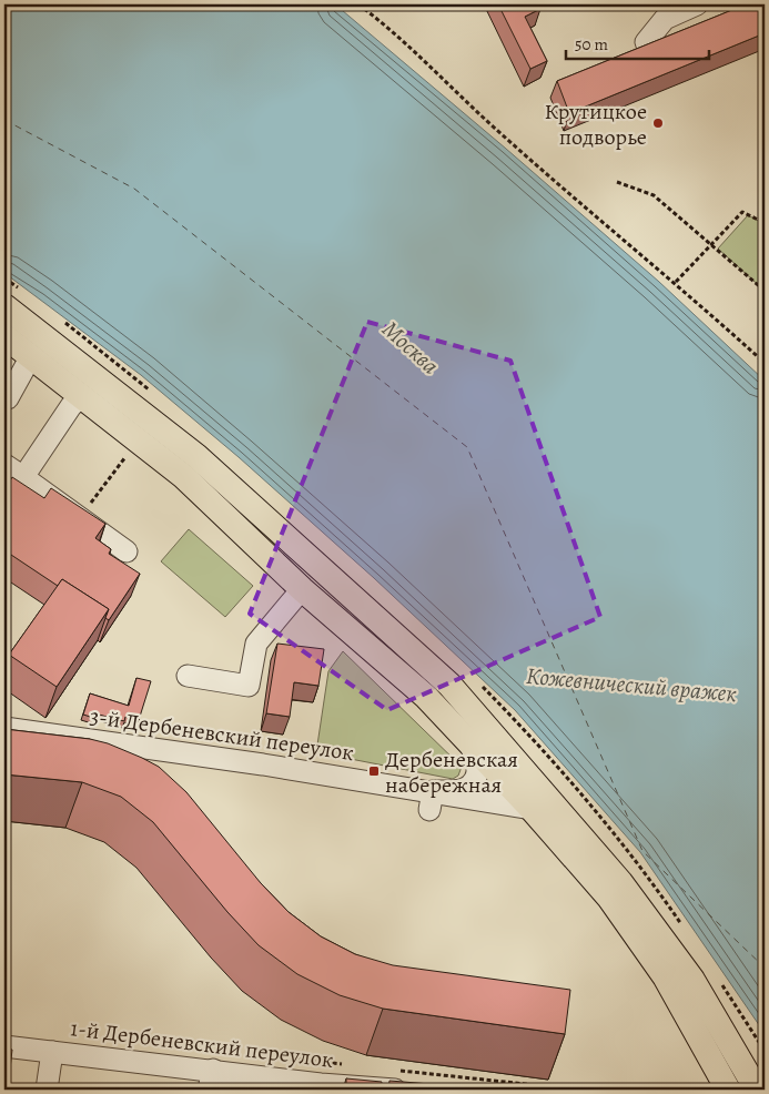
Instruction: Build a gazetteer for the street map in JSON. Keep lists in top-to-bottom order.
{
  "streets": {
    "street": ["3-й Дербеневский переулок", "1-й Дербеневский переулок"]
  },
  "water": ["Москва", "Кожевнический вражек"],
  "places": {
    "other": ["Крутицкое подворье"],
    "transit": ["Дербеневская набережная"]
  },
  "scale_bar": "50 m"
}
